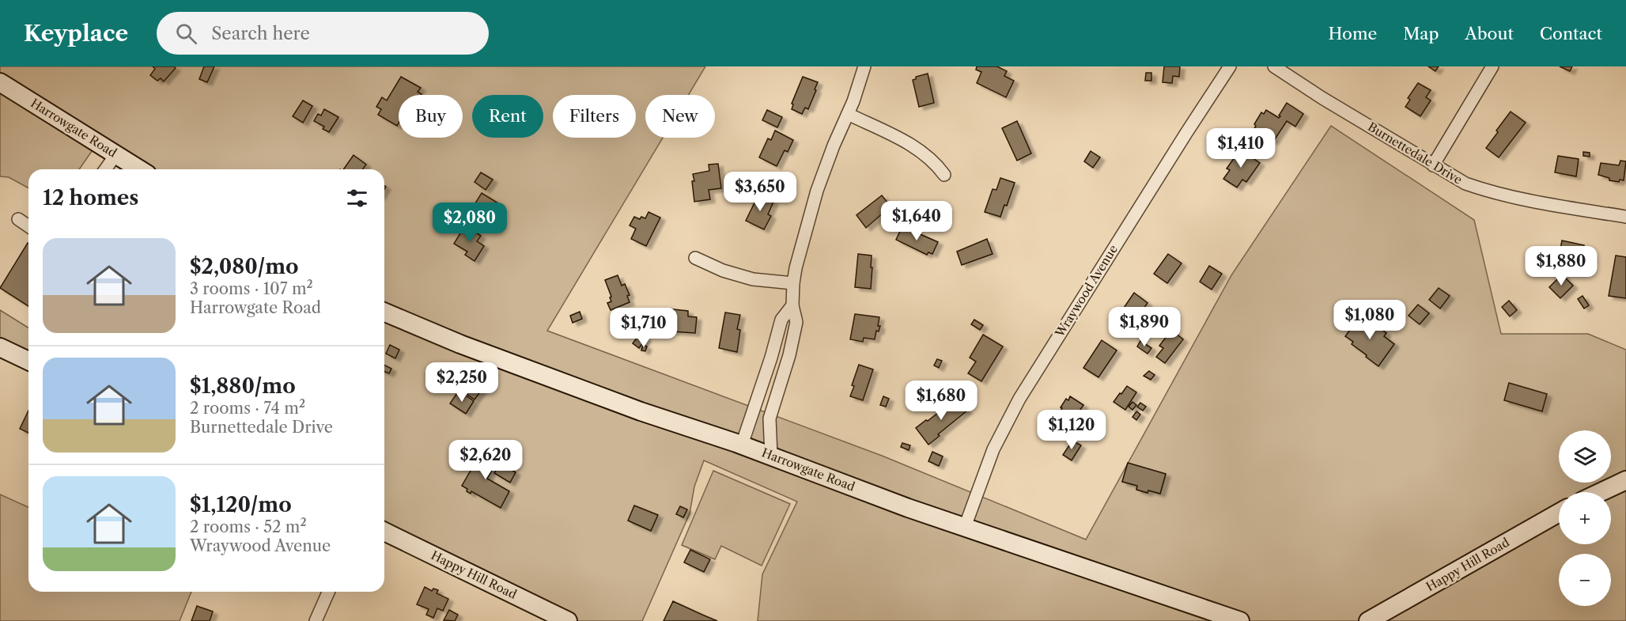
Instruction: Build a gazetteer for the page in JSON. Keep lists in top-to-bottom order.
{
  "streets": {
    "main road": ["Harrowgate Road", "Happy Hill Road"],
    "street": ["Burnettedale Drive", "Wraywood Avenue"]
  },
  "crossings": [
    ["Harrowgate Road", "Wraywood Avenue"]
  ],
  "page": {
    "header": "Keyplace",
    "search": "Search here",
    "nav": [
      "Home",
      "Map",
      "About",
      "Contact"
    ],
    "chip": [
      "Buy",
      "Rent",
      "Filters",
      "New"
    ],
    "price": [
      "$1,410",
      "$3,650",
      "$1,640",
      "$2,080",
      "$1,880",
      "$1,080",
      "$1,890",
      "$1,710",
      "$2,250",
      "$1,680",
      "$1,120",
      "$2,620"
    ],
    "heading": "12 homes",
    "list": [
      {
        "name": "$2,080/mo",
        "note": "3 rooms · 107 m² · Harrowgate Road"
      },
      {
        "name": "$1,880/mo",
        "note": "2 rooms · 74 m² · Burnettedale Drive"
      },
      {
        "name": "$1,120/mo",
        "note": "2 rooms · 52 m² · Wraywood Avenue"
      }
    ],
    "map_buttons": ["+", "−"]
  }
}
